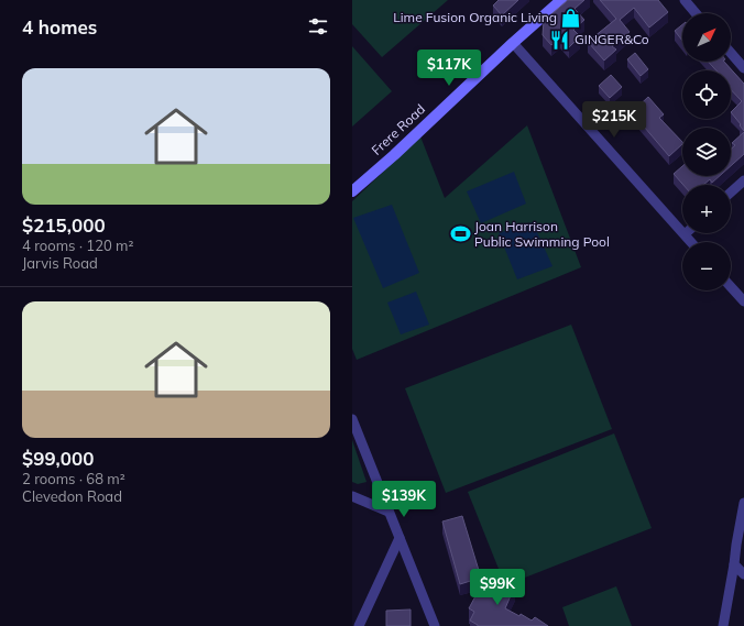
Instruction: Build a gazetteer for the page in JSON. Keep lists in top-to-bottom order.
{
  "streets": {
    "street": ["Frere Road"]
  },
  "places": {
    "shop": ["Lime Fusion Organic Living"],
    "restaurant": ["GINGER&Co"],
    "sports": ["Joan Harrison Public Swimming Pool"]
  },
  "north": "top right",
  "page": {
    "heading": "4 homes",
    "map_buttons": ["+", "−"],
    "price": [
      "$117K",
      "$215K",
      "$139K",
      "$99K"
    ],
    "list": [
      {
        "name": "$215,000",
        "note": "4 rooms · 120 m² · Jarvis Road"
      },
      {
        "name": "$99,000",
        "note": "2 rooms · 68 m² · Clevedon Road"
      }
    ]
  }
}
